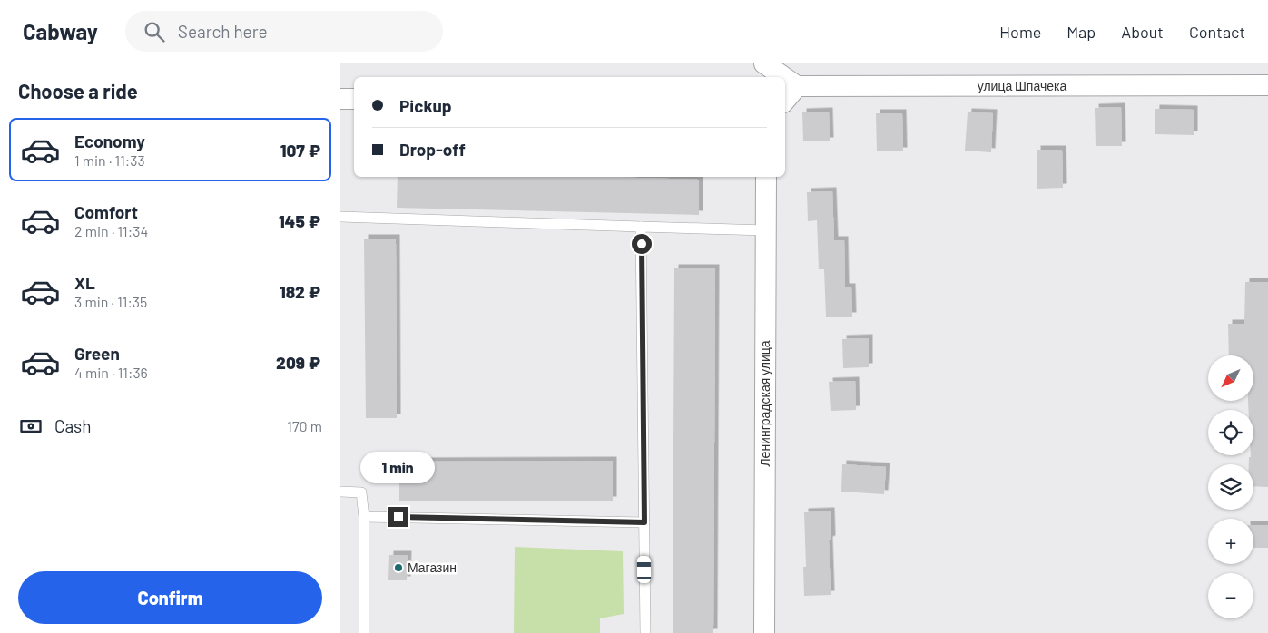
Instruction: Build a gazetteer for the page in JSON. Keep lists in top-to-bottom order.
{
  "streets": {
    "street": ["улица Шпачека", "Ленинградская улица"]
  },
  "places": ["Магазин"],
  "north": "bottom left",
  "page": {
    "header": "Cabway",
    "search": "Search here",
    "nav": [
      "Home",
      "Map",
      "About",
      "Contact"
    ],
    "heading": "Choose a ride",
    "banner": ["Pickup", "Drop-off"],
    "list": [
      {
        "name": "Economy",
        "note": "1 min · 11:33",
        "value": "107 ₽"
      },
      {
        "name": "Comfort",
        "note": "2 min · 11:34",
        "value": "145 ₽"
      },
      {
        "name": "XL",
        "note": "3 min · 11:35",
        "value": "182 ₽"
      },
      {
        "name": "Green",
        "note": "4 min · 11:36",
        "value": "209 ₽"
      }
    ],
    "map_buttons": ["+", "−"],
    "pay": ["Cash", "170 m"],
    "bubble": "1 min",
    "buttons": "Confirm"
  }
}
